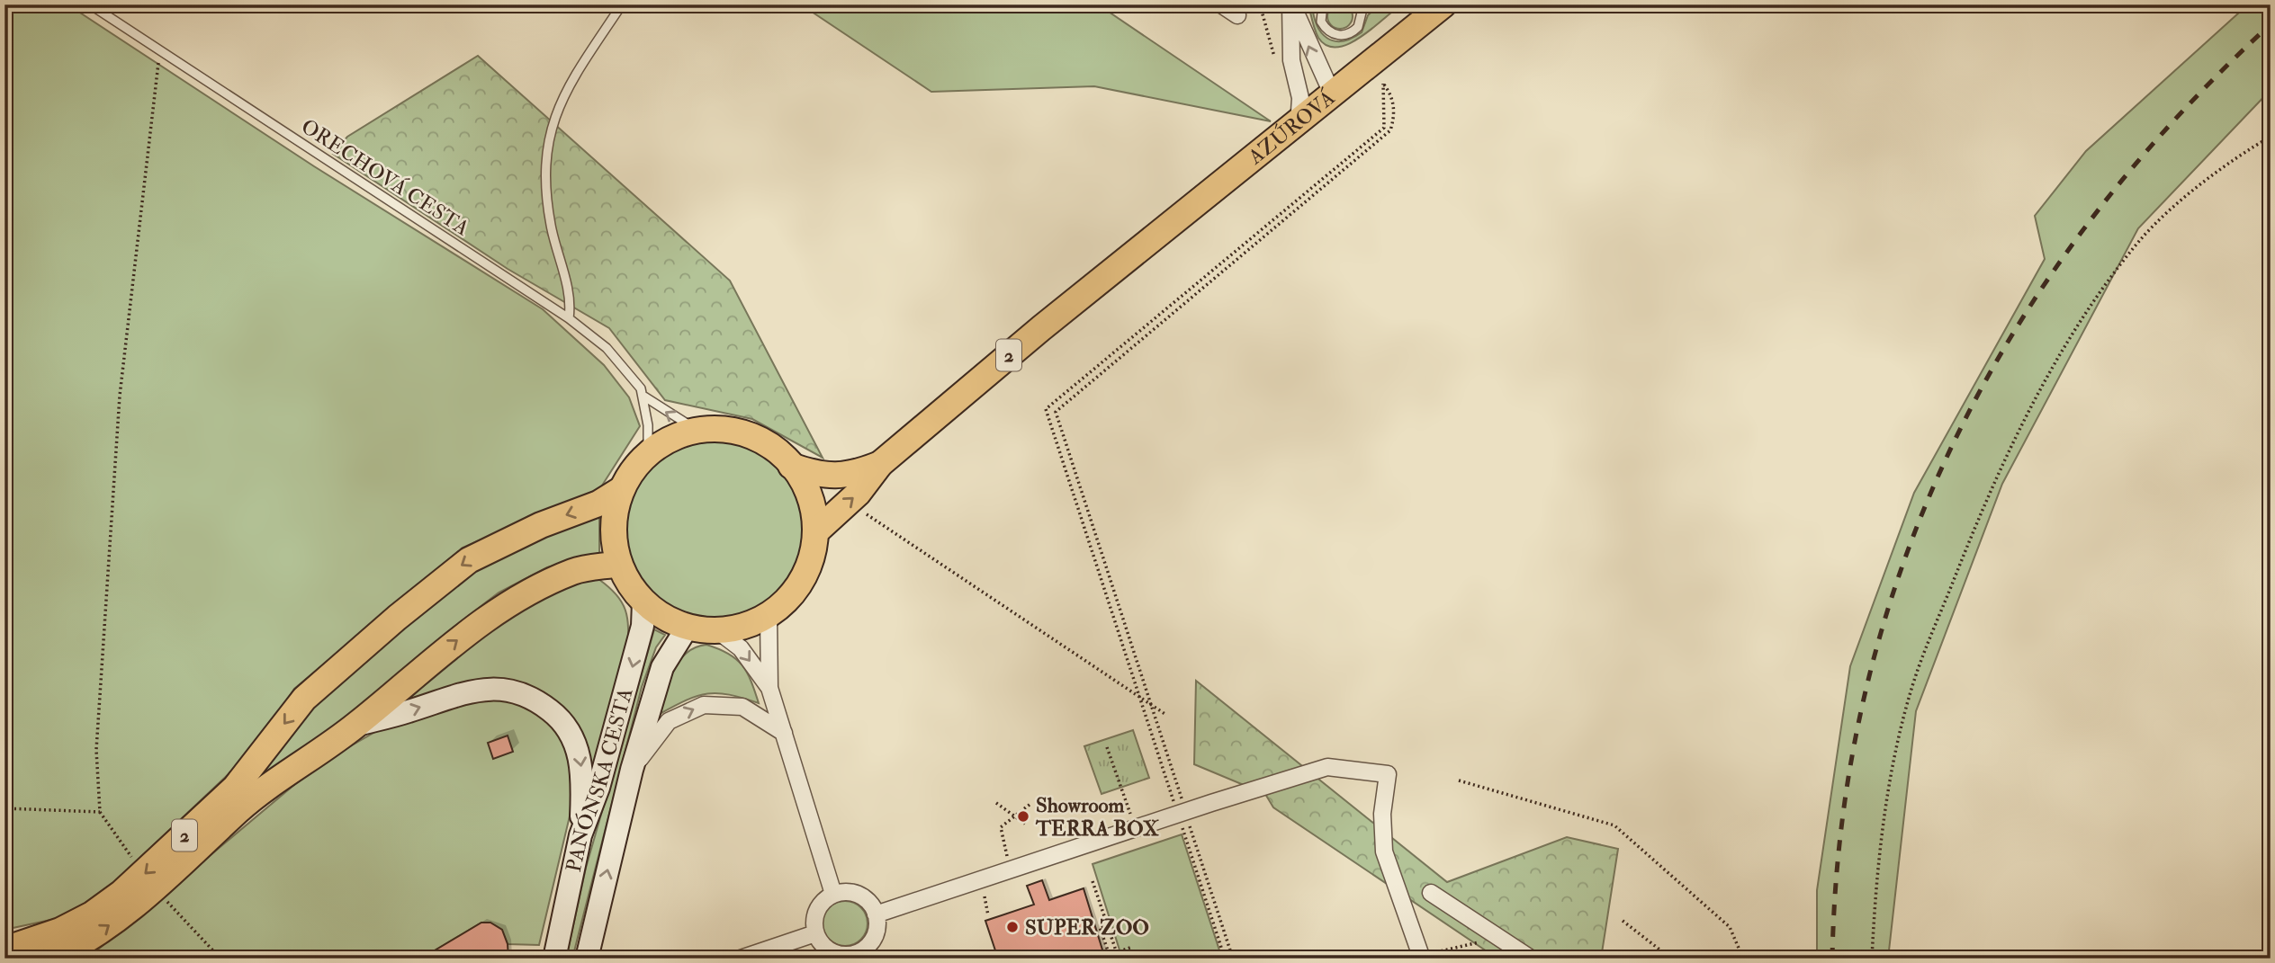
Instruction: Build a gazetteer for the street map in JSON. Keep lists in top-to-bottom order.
{
  "streets": {
    "main road": ["AZÚROVÁ", "2", "PANÓNSKA CESTA"],
    "lane": ["ORECHOVÁ CESTA"]
  },
  "crossings": [
    ["AZÚROVÁ", "2"],
    ["2", "PANÓNSKA CESTA"]
  ],
  "places": ["Showroom TERRA BOX", "SUPER ZOO"]
}
